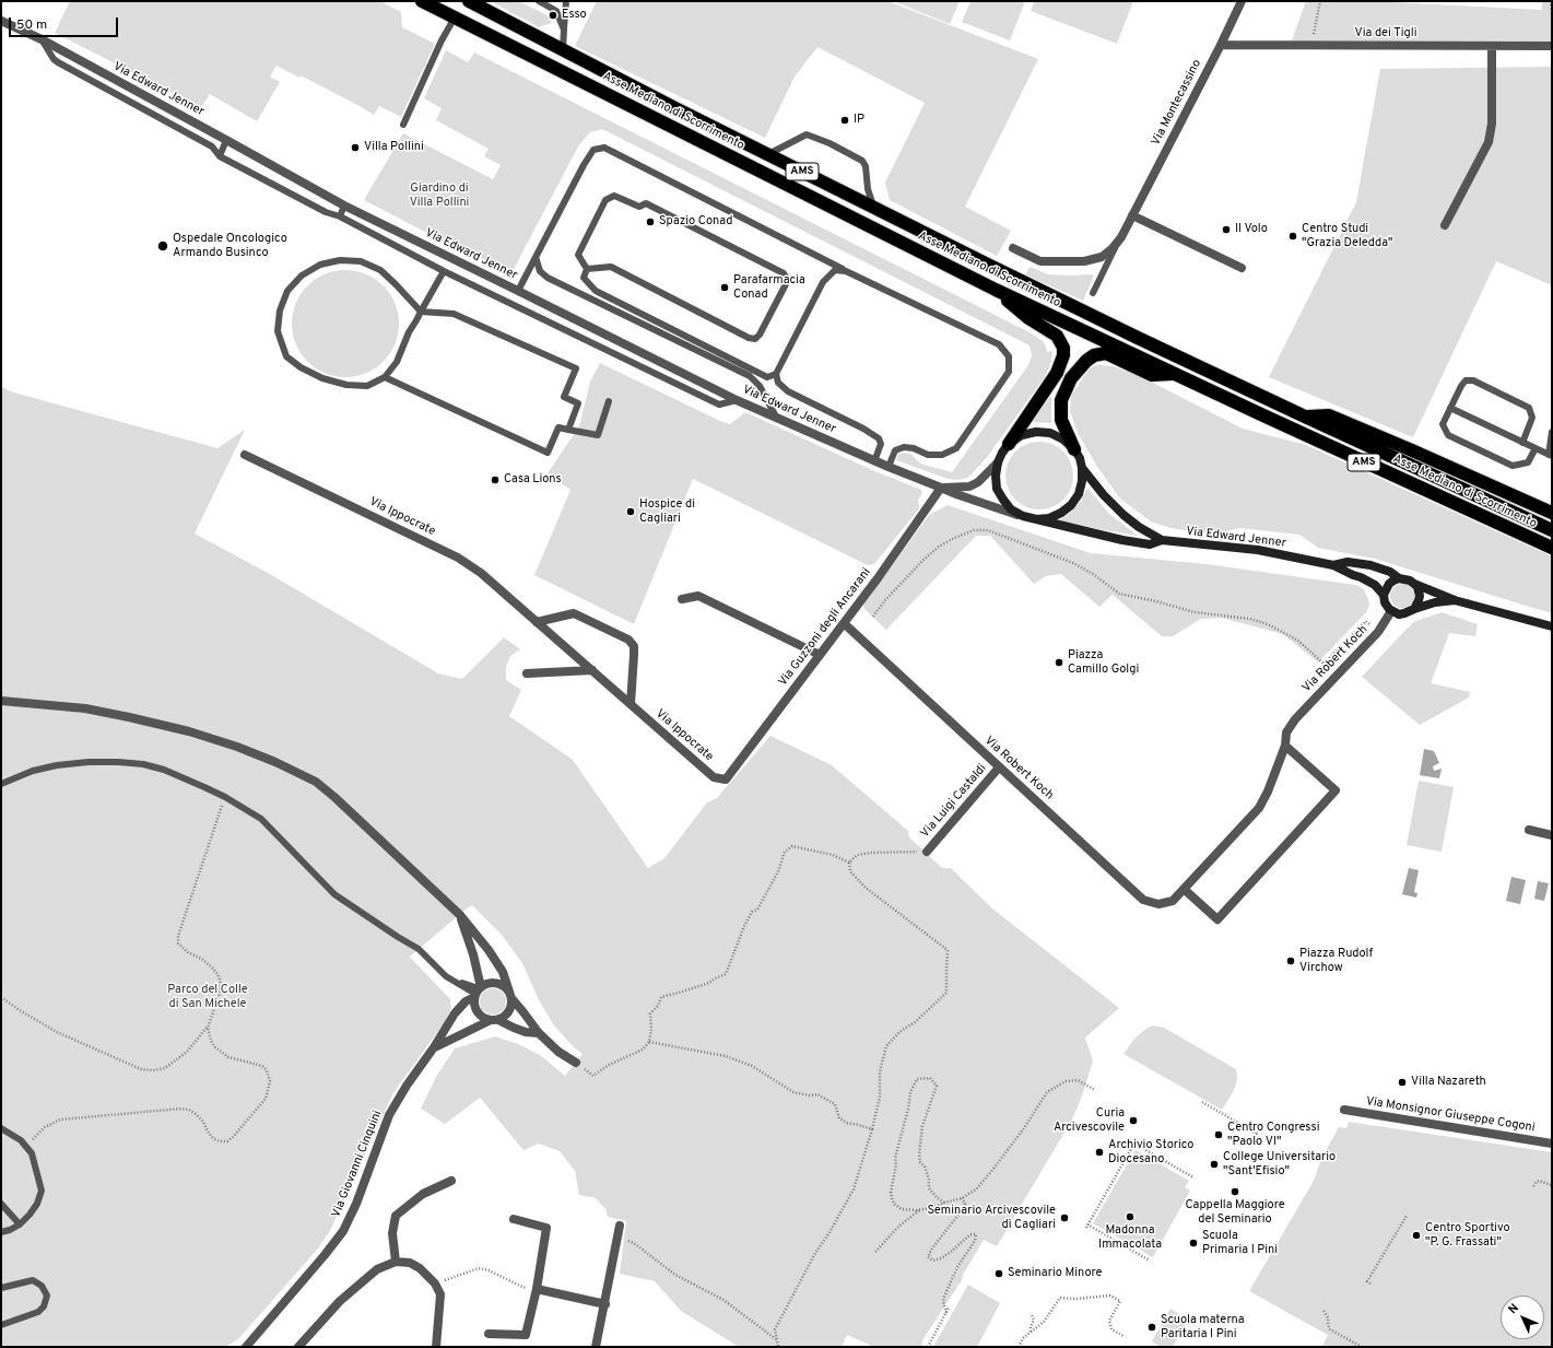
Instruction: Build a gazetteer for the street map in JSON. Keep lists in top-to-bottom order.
{
  "streets": {
    "highway": ["Asse Mediano di Scorrimento", "AMS"],
    "street": [
      "Via dei Tigli",
      "Via Edward Jenner",
      "Via Montecassino",
      "Via Ippocrate",
      "Via Guzzoni degli Ancarani",
      "Via Robert Koch",
      "Via Luigi Castaldi",
      "Via Monsignor Giuseppe Cogoni",
      "Via Giovanni Cinquini"
    ]
  },
  "crossings": [
    ["Via dei Tigli", "Via Montecassino"],
    ["Via Edward Jenner", "Via Guzzoni degli Ancarani"],
    ["Via Edward Jenner", "Via Robert Koch"],
    ["Via Ippocrate", "Via Guzzoni degli Ancarani"],
    ["Via Guzzoni degli Ancarani", "Via Robert Koch"],
    ["Via Robert Koch", "Via Luigi Castaldi"]
  ],
  "parks": ["Giardino di Villa Pollini", "Parco del Colle di San Michele"],
  "places": [
    "Esso",
    "IP",
    "Villa Pollini",
    "Spazio Conad",
    "Il Volo",
    "Centro Studi \"Grazia Deledda\"",
    "Ospedale Oncologico Armando Businco",
    "Parafarmacia Conad",
    "Casa Lions",
    "Hospice di Cagliari",
    "Piazza Camillo Golgi",
    "Piazza Rudolf Virchow",
    "Villa Nazareth",
    "Curia Arcivescovile",
    "Centro Congressi \"Paolo VI\"",
    "Archivio Storico Diocesano",
    "College Universitario \"Sant'Efisio\"",
    "Cappella Maggiore del Seminario",
    "Madonna Immacolata",
    "Seminario Arcivescovile di Cagliari",
    "Centro Sportivo \"P. G. Frassati\"",
    "Scuola Primaria I Pini",
    "Seminario Minore",
    "Scuola materna Paritaria I Pini"
  ],
  "scale_bar": "50 m",
  "north": "top left"
}
